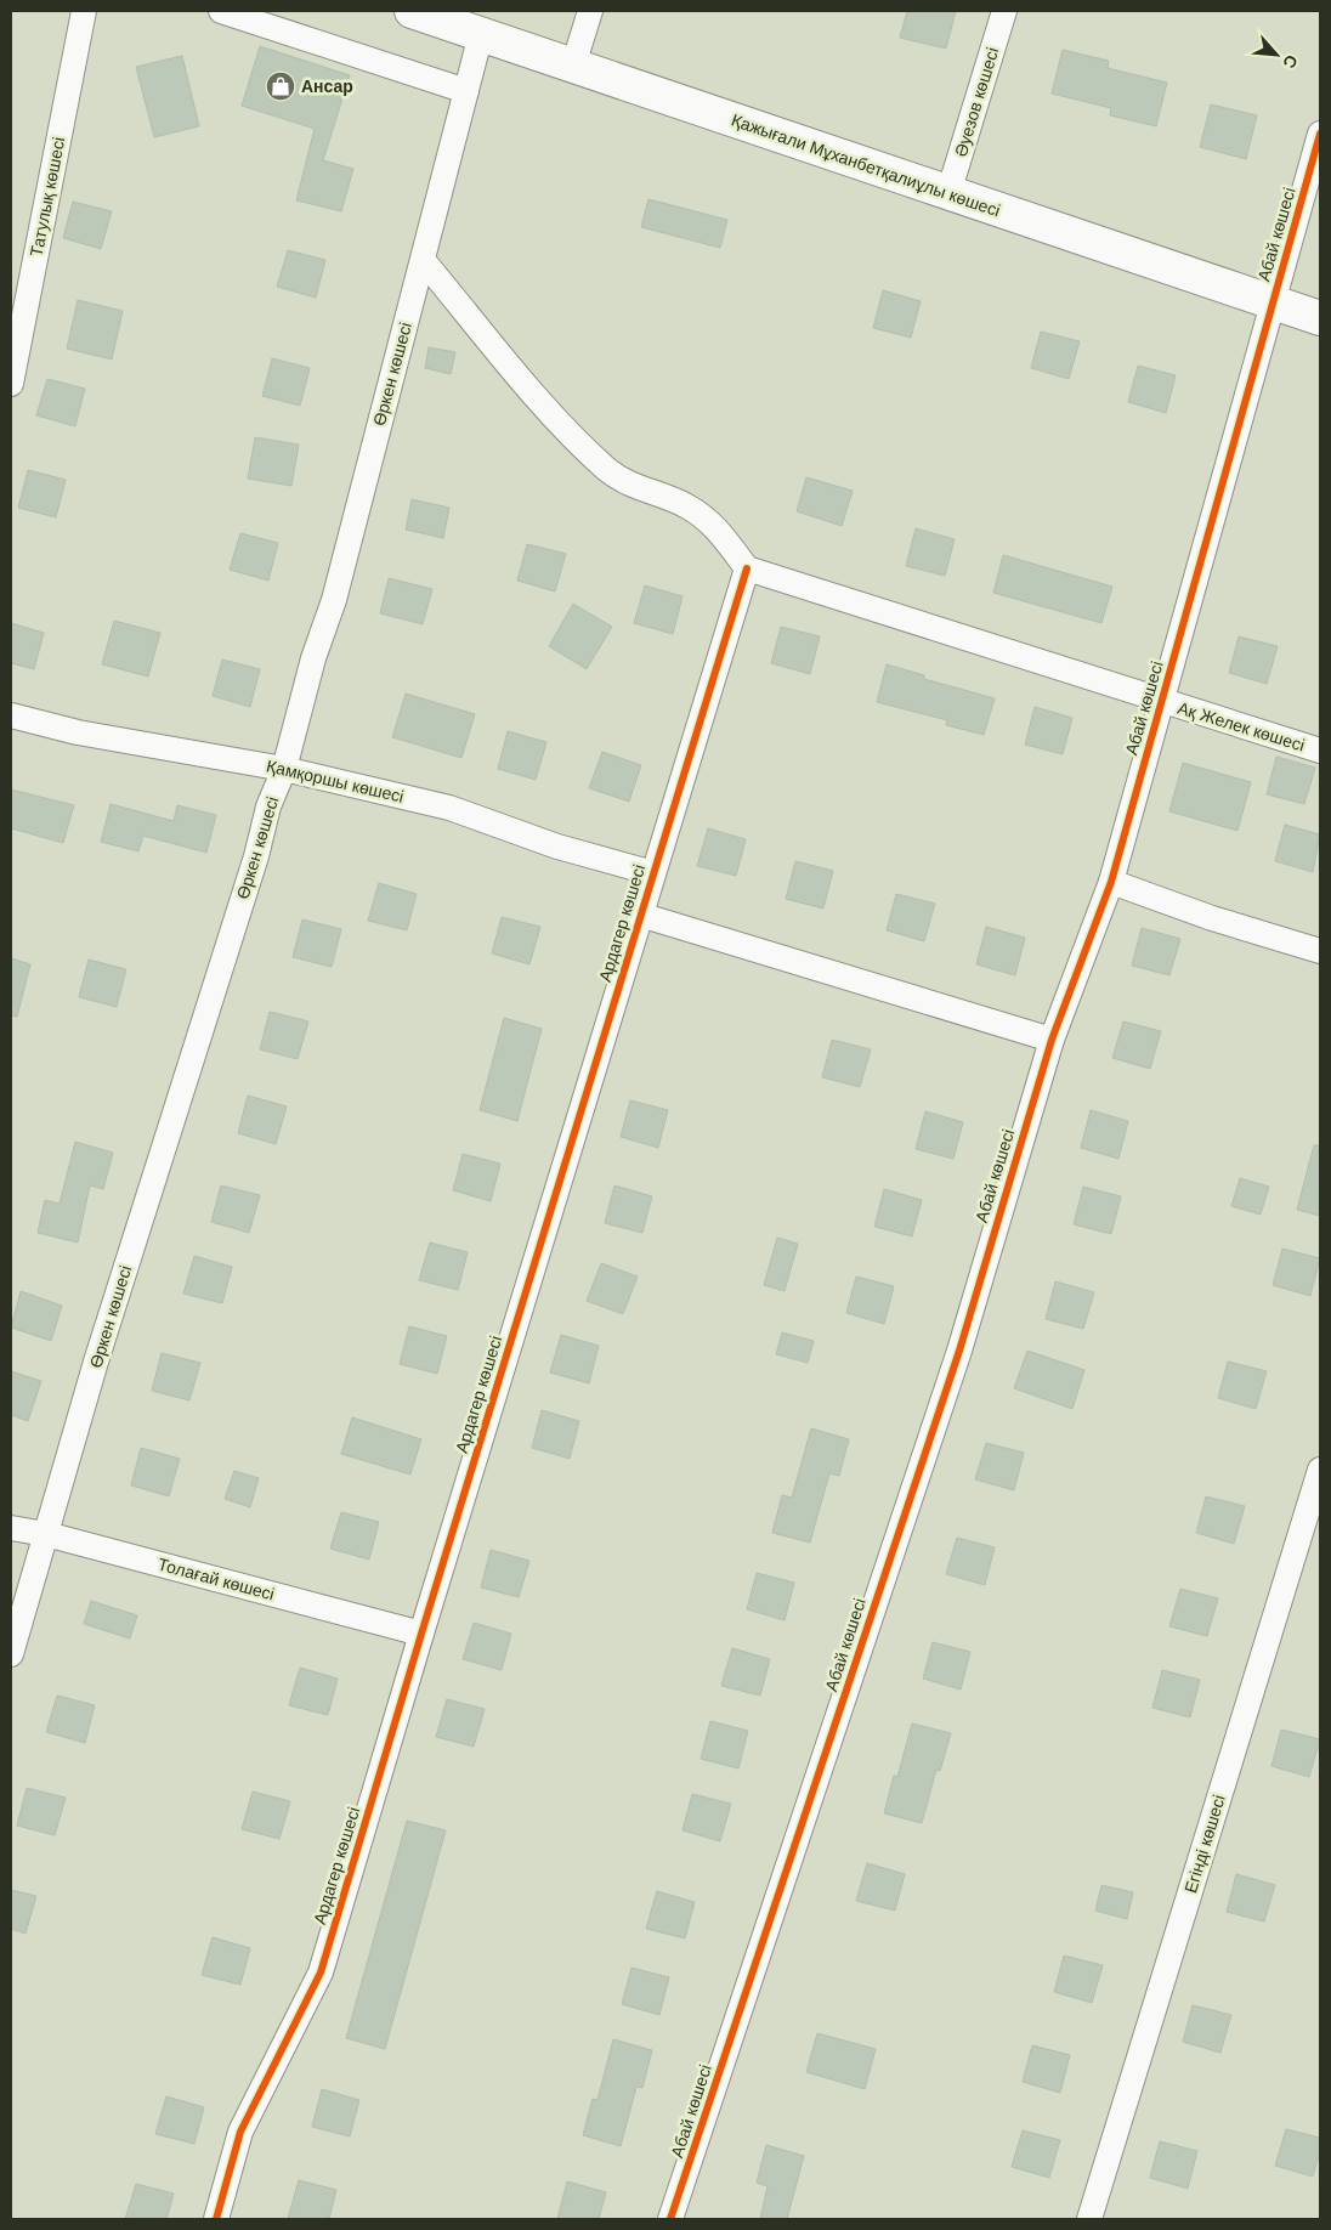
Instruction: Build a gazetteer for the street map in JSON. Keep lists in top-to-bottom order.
{
  "streets": {
    "street": [
      "Әуезов көшесі",
      "Қажығали Мұханбетқалиұлы көшесі",
      "Татулық көшесі",
      "Абай көшесі",
      "Өркен көшесі",
      "Ақ Желек көшесі",
      "Қамқоршы көшесі",
      "Ардагер көшесі",
      "Толағай көшесі",
      "Егінді көшесі"
    ]
  },
  "crossings": [
    ["Әуезов көшесі", "Қажығали Мұханбетқалиұлы көшесі"],
    ["Қажығали Мұханбетқалиұлы көшесі", "Абай көшесі"],
    ["Қажығали Мұханбетқалиұлы көшесі", "Өркен көшесі"],
    ["Абай көшесі", "Ақ Желек көшесі"],
    ["Өркен көшесі", "Қамқоршы көшесі"],
    ["Өркен көшесі", "Толағай көшесі"],
    ["Ақ Желек көшесі", "Ардагер көшесі"],
    ["Қамқоршы көшесі", "Ардагер көшесі"],
    ["Ардагер көшесі", "Толағай көшесі"]
  ],
  "places": {
    "shop": ["Ансар"]
  },
  "north": "bottom right"
}
